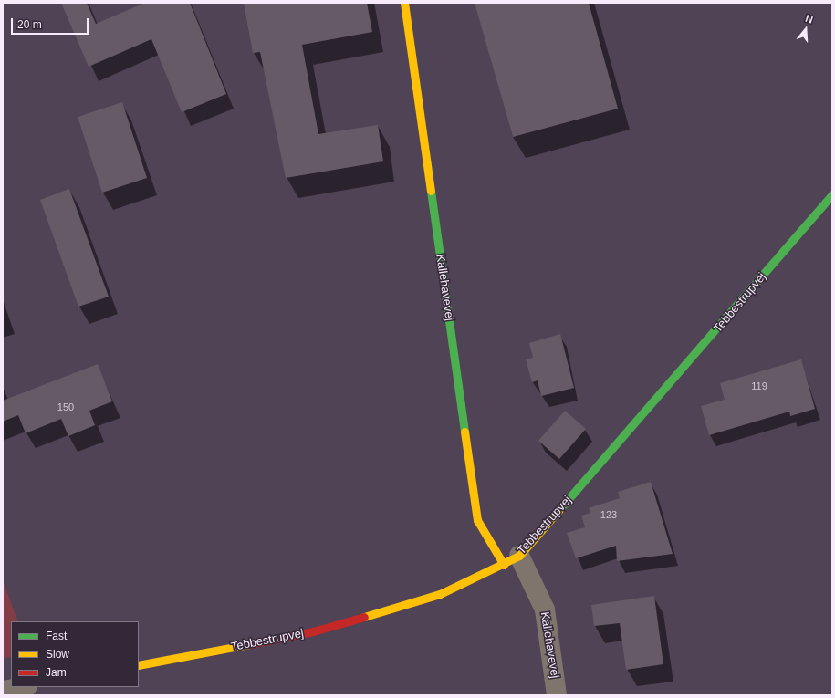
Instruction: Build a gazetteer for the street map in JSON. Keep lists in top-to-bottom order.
{
  "streets": {
    "street": ["Kallehavevej", "Tebbestrupvej"]
  },
  "crossings": [
    ["Kallehavevej", "Tebbestrupvej"]
  ],
  "house_numbers": ["119", "150", "123"],
  "legend": ["Fast", "Slow", "Jam"],
  "scale_bar": "20 m",
  "north": "top"
}
